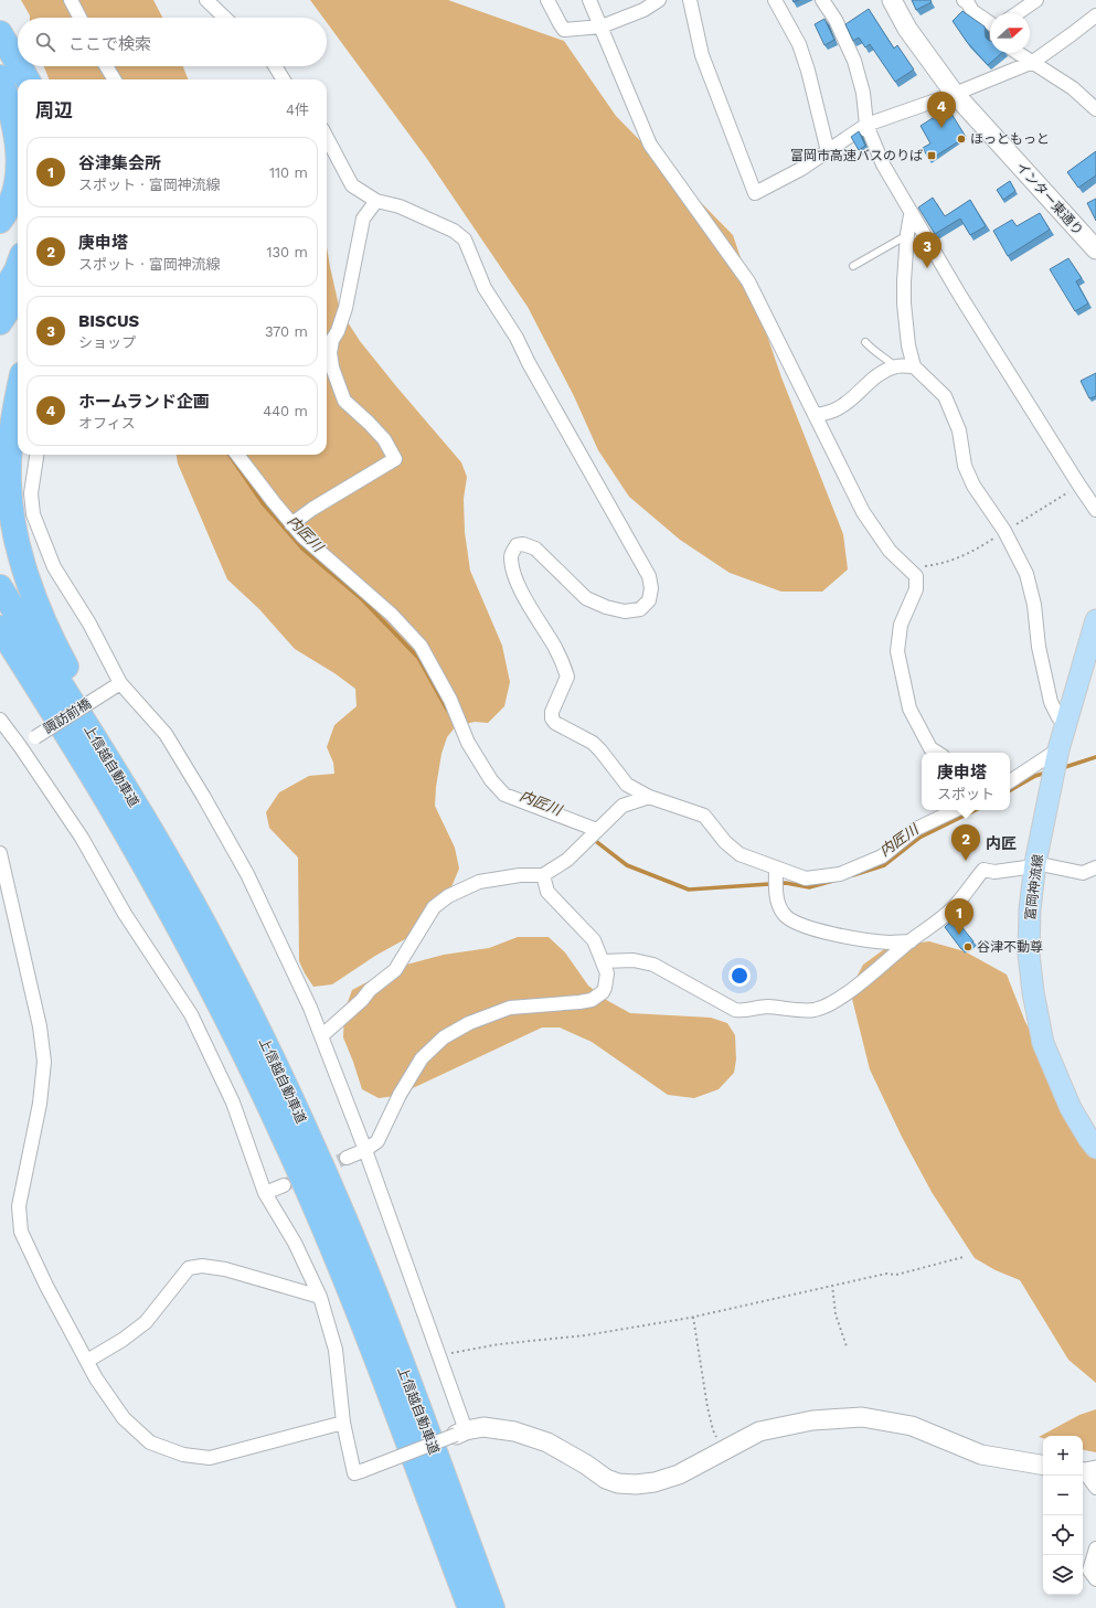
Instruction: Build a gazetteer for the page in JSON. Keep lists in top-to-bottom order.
{
  "streets": {
    "highway": ["上信越自動車道"],
    "main road": ["富岡神流線"],
    "street": ["インター東通り", "諏訪前橋"]
  },
  "districts": ["内匠"],
  "water": ["内匠川"],
  "places": {
    "other": ["ほっともっと", "谷津不動尊"],
    "transit": ["富岡市高速バスのりば"]
  },
  "north": "right",
  "page": {
    "search": "ここで検索",
    "heading": ["周辺", "4件"],
    "pins": [
      "4",
      "3",
      "2",
      "1"
    ],
    "list": [
      {
        "mark": "1",
        "name": "谷津集会所",
        "note": "スポット · 富岡神流線",
        "value": "110 m"
      },
      {
        "mark": "2",
        "name": "庚申塔",
        "note": "スポット · 富岡神流線",
        "value": "130 m"
      },
      {
        "mark": "3",
        "name": "BISCUS",
        "note": "ショップ",
        "value": "370 m"
      },
      {
        "mark": "4",
        "name": "ホームランド企画",
        "note": "オフィス",
        "value": "440 m"
      }
    ],
    "popup": ["庚申塔", "スポット"],
    "map_buttons": ["+", "−"]
  }
}
